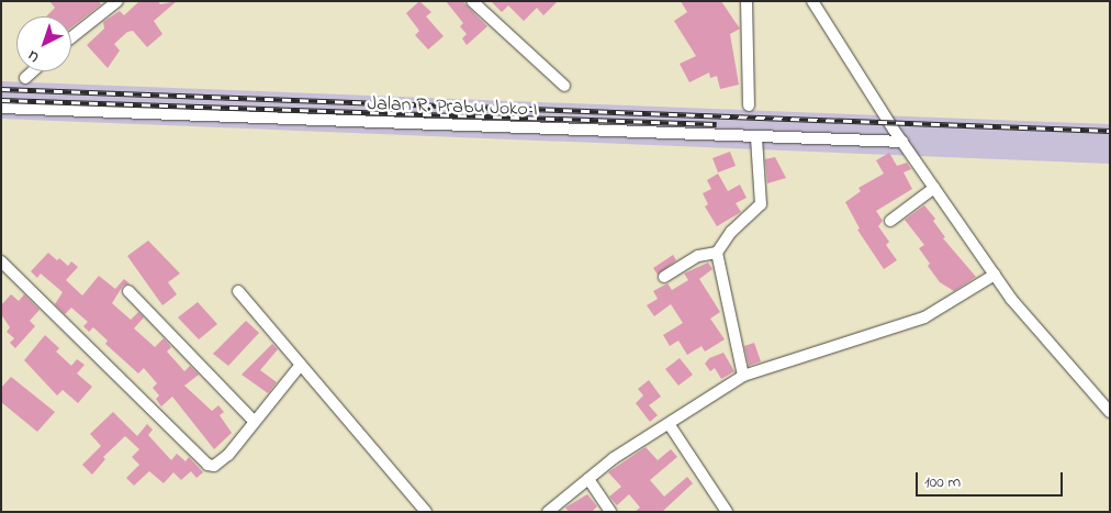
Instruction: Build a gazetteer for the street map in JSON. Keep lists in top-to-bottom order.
{
  "streets": {
    "street": ["Jalan R. Prabu Joko I"]
  },
  "scale_bar": "100 m",
  "north": "bottom left"
}
